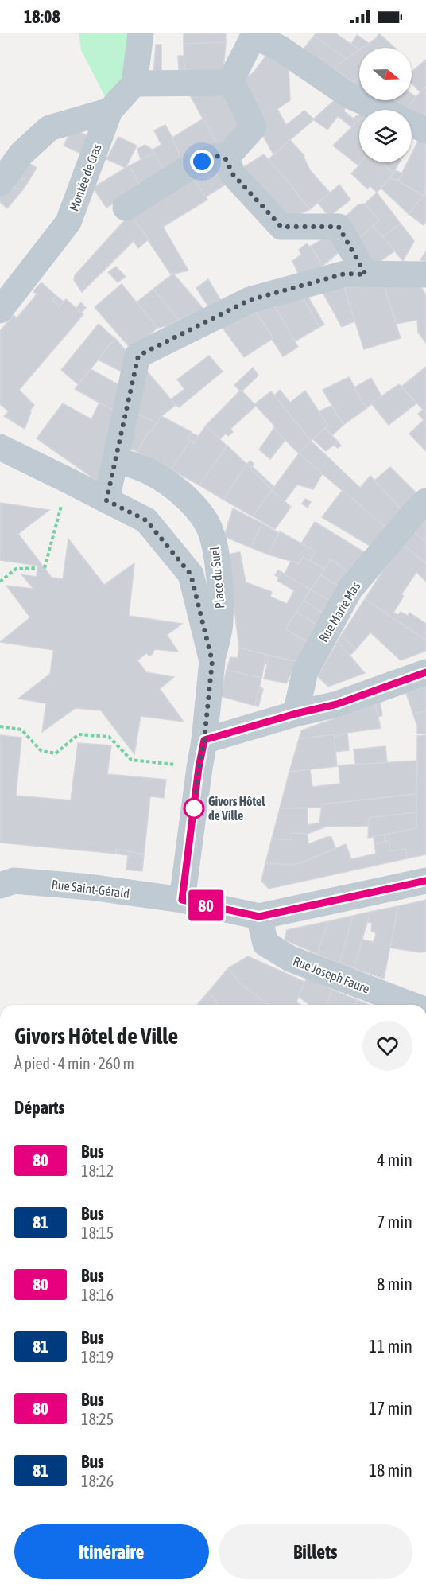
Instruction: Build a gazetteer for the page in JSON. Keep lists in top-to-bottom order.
{
  "streets": {
    "street": [
      "Montée de Cras",
      "Place du Suel",
      "Rue Marie Mas",
      "Rue Saint-Gérald",
      "Rue Joseph Faure"
    ]
  },
  "crossings": [
    ["Rue Saint-Gérald", "Rue Joseph Faure"]
  ],
  "places": ["Givors Hôtel de Ville"],
  "lines": ["bus line 80"],
  "north": "right",
  "page": {
    "status": "18:08",
    "on_map": "80",
    "heading": [
      ["Givors Hôtel de Ville", "À pied · 4 min · 260 m"],
      "Départs"
    ],
    "list": [
      {
        "mark": "80",
        "name": "Bus",
        "note": "18:12",
        "value": "4 min"
      },
      {
        "mark": "81",
        "name": "Bus",
        "note": "18:15",
        "value": "7 min"
      },
      {
        "mark": "80",
        "name": "Bus",
        "note": "18:16",
        "value": "8 min"
      },
      {
        "mark": "81",
        "name": "Bus",
        "note": "18:19",
        "value": "11 min"
      },
      {
        "mark": "80",
        "name": "Bus",
        "note": "18:25",
        "value": "17 min"
      },
      {
        "mark": "81",
        "name": "Bus",
        "note": "18:26",
        "value": "18 min"
      }
    ],
    "buttons": ["Itinéraire", "Billets"]
  }
}
